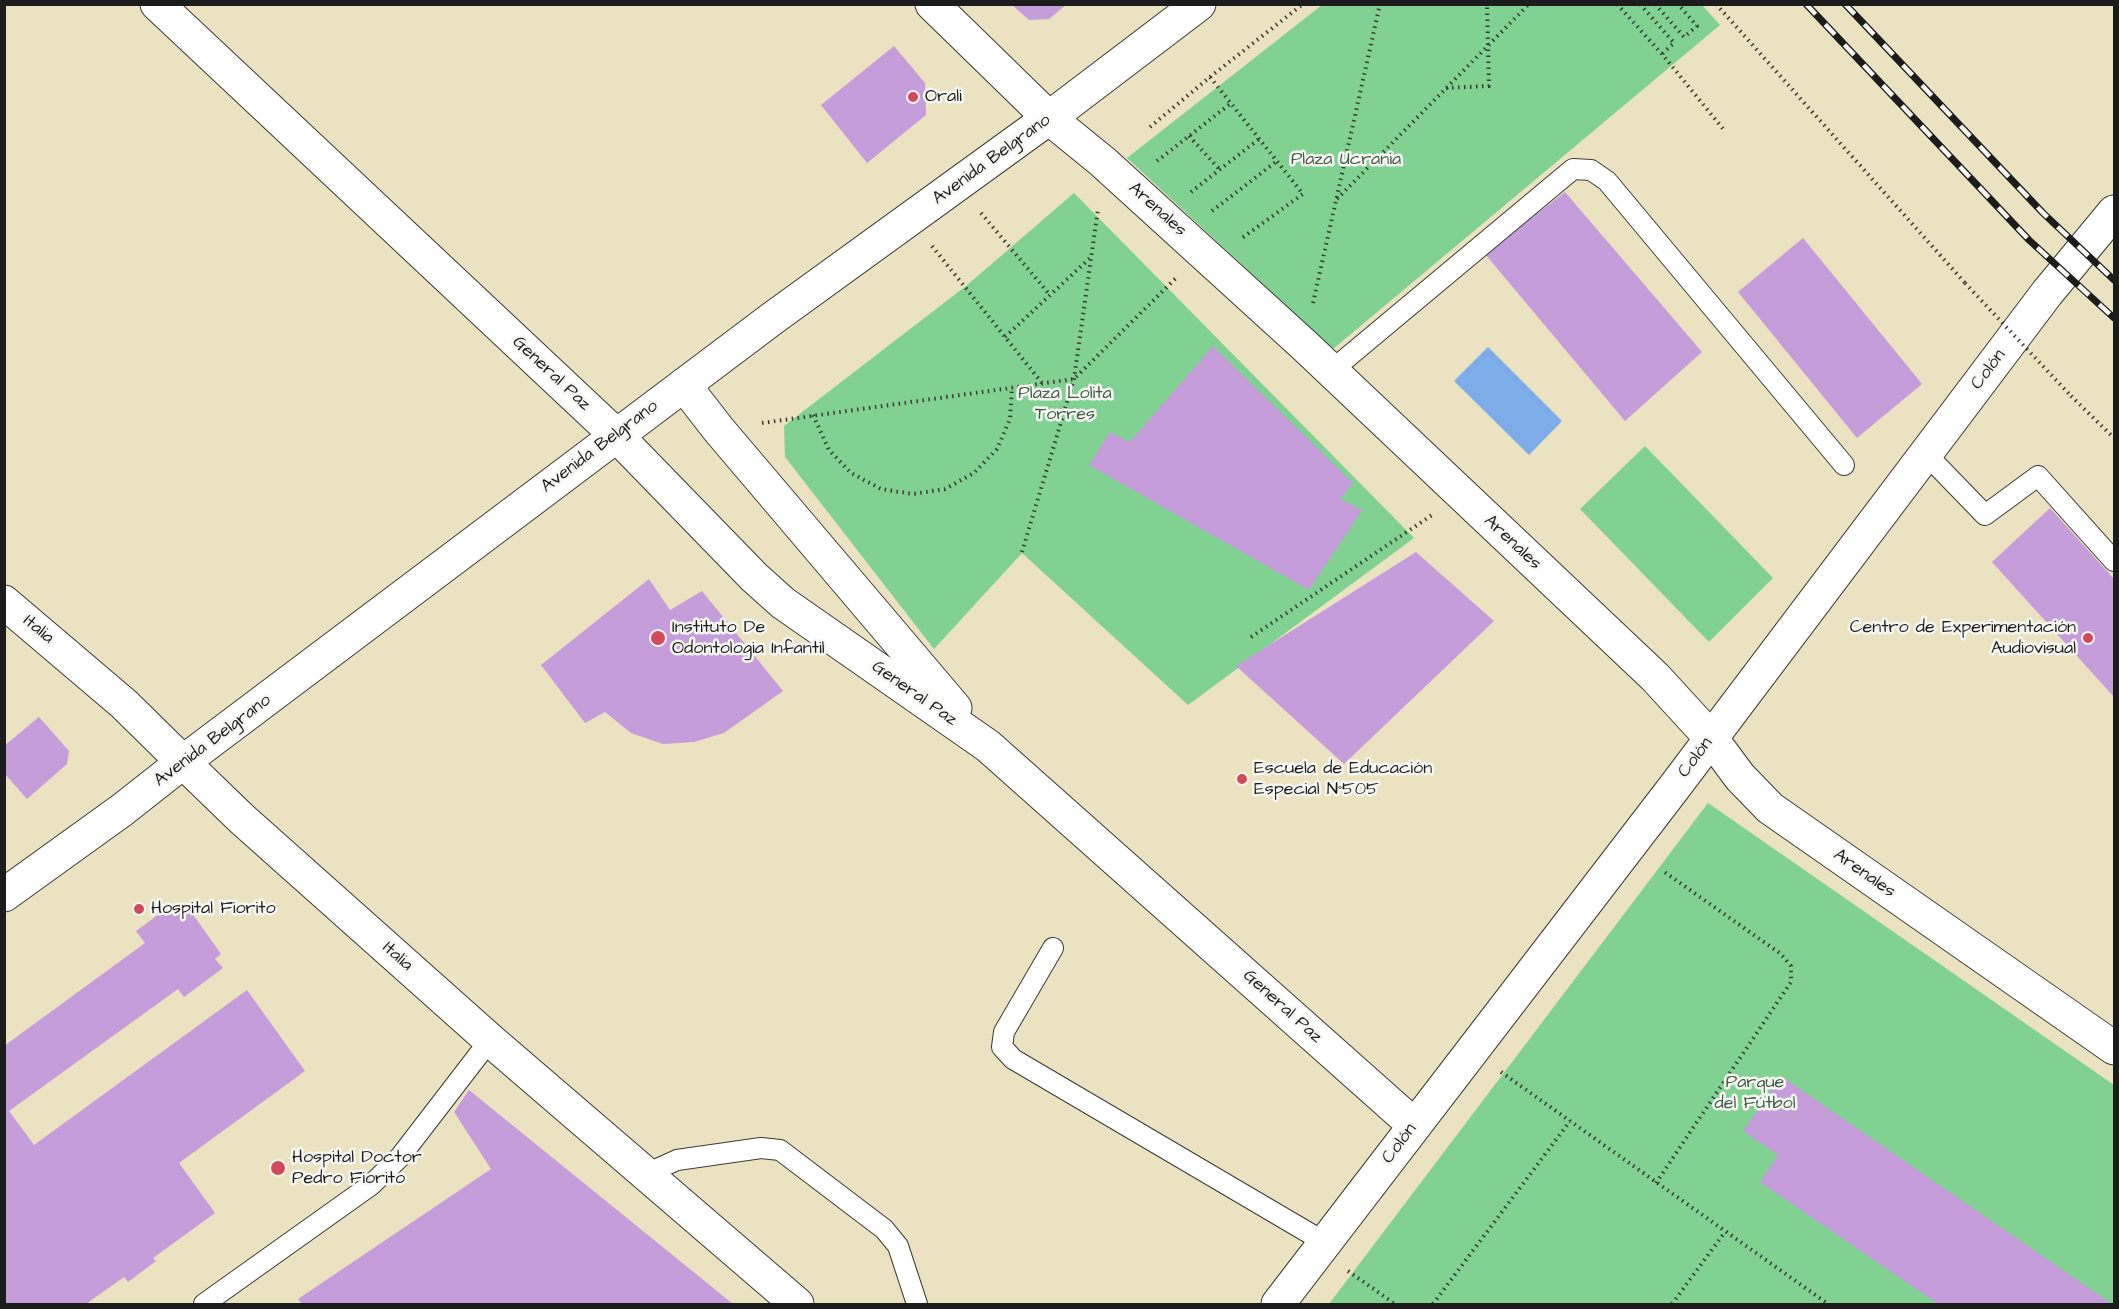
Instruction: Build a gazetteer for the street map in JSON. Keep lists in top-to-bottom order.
{
  "streets": {
    "street": [
      "Avenida Belgrano",
      "Arenales",
      "Colón",
      "General Paz",
      "Italia"
    ]
  },
  "crossings": [
    ["Avenida Belgrano", "Arenales"],
    ["Avenida Belgrano", "General Paz"],
    ["Avenida Belgrano", "Italia"],
    ["Arenales", "Colón"],
    ["Colón", "General Paz"]
  ],
  "parks": ["Plaza Ucrania", "Plaza Lolita Torres", "Parque del Fútbol"],
  "places": [
    "Orali",
    "Instituto De Odontologia Infantil",
    "Centro de Experimentación Audiovisual",
    "Escuela de Educación Especial N°505",
    "Hospital Fiorito",
    "Hospital Doctor Pedro Fiorito"
  ]
}
